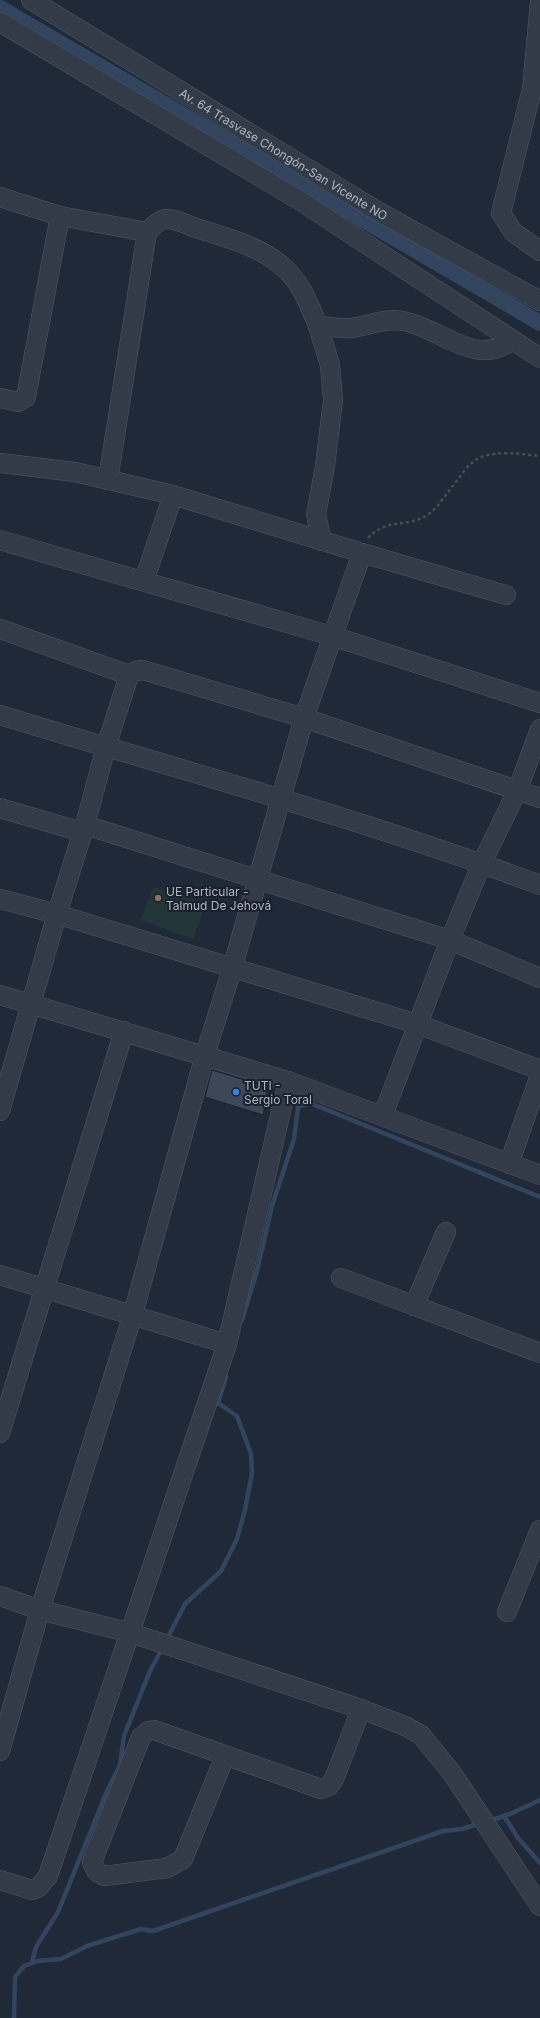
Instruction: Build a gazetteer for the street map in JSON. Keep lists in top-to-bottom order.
{
  "streets": {
    "street": ["Av. 64 Trasvase Chongón-San Vicente NO"]
  },
  "places": ["UE Particular - Talmud De Jehová", "TUTI - Sergio Toral"]
}
